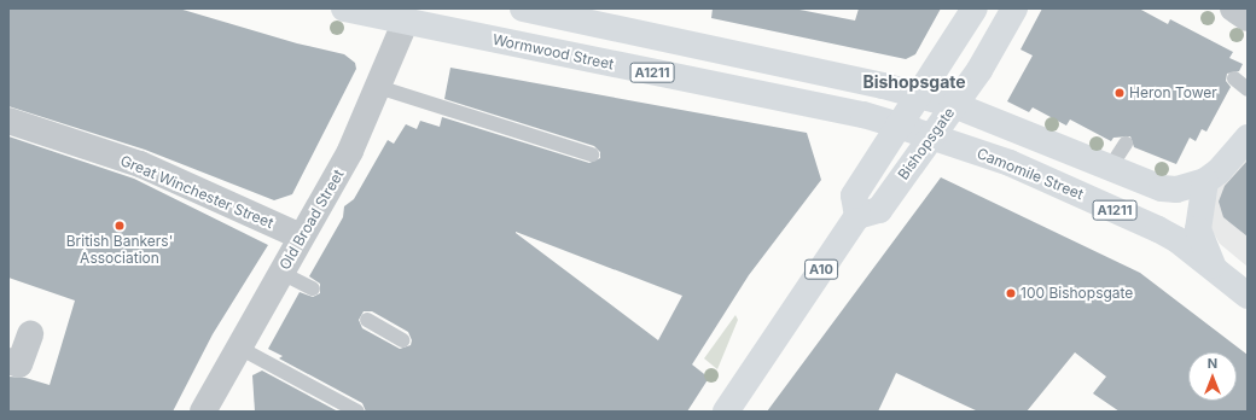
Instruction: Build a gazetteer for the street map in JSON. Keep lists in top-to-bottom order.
{
  "streets": {
    "main road": [
      "Wormwood Street",
      "A1211",
      "Bishopsgate",
      "Camomile Street",
      "A10"
    ],
    "street": ["Great Winchester Street", "Old Broad Street"]
  },
  "crossings": [
    ["Wormwood Street", "A1211"],
    ["Wormwood Street", "Bishopsgate"],
    ["Wormwood Street", "Camomile Street"],
    ["Wormwood Street", "Old Broad Street"],
    ["A1211", "Bishopsgate"],
    ["A1211", "Camomile Street"],
    ["A1211", "Old Broad Street"],
    ["Bishopsgate", "Camomile Street"],
    ["Bishopsgate", "A10"],
    ["Great Winchester Street", "Old Broad Street"]
  ],
  "districts": ["Bishopsgate"],
  "places": ["Heron Tower", "British Bankers' Association", "100 Bishopsgate"],
  "north": "top"
}
